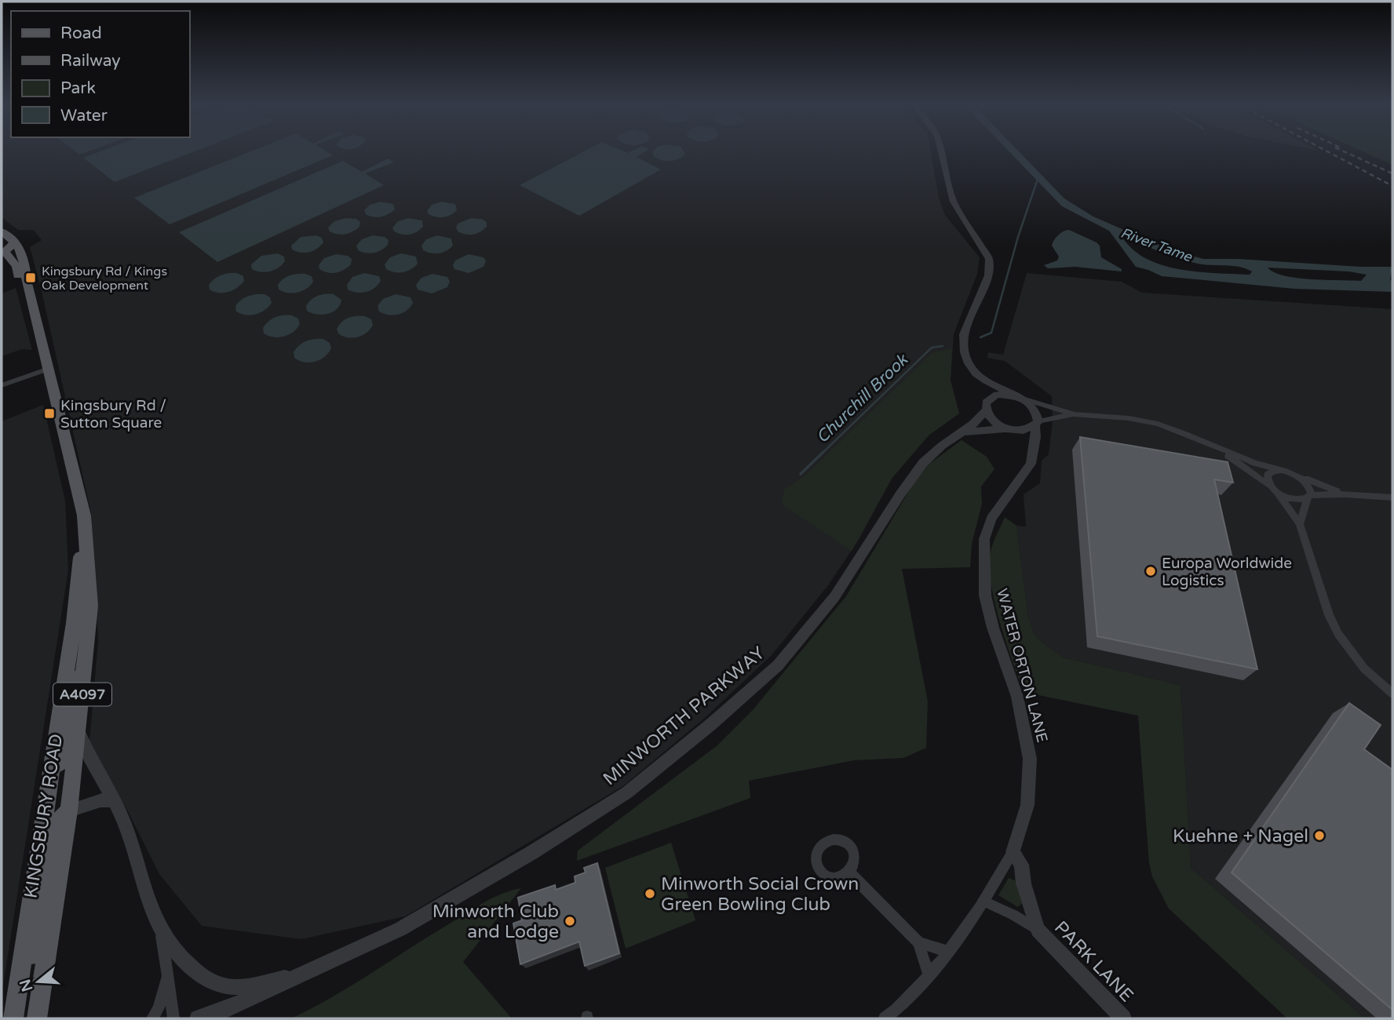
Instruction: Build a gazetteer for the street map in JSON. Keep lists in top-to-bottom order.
{
  "streets": {
    "main road": ["A4097", "KINGSBURY ROAD"],
    "street": ["WATER ORTON LANE", "MINWORTH PARKWAY", "PARK LANE"]
  },
  "crossings": [
    ["WATER ORTON LANE", "MINWORTH PARKWAY"],
    ["WATER ORTON LANE", "PARK LANE"],
    ["MINWORTH PARKWAY", "KINGSBURY ROAD"]
  ],
  "water": ["River Tame", "Churchill Brook"],
  "places": {
    "transit": ["Kingsbury Rd / Kings Oak Development", "Kingsbury Rd / Sutton Square"],
    "other": [
      "Europa Worldwide Logistics",
      "Kuehne + Nagel",
      "Minworth Social Crown Green Bowling Club",
      "Minworth Club and Lodge"
    ]
  },
  "legend": [
    "Road",
    "Railway",
    "Park",
    "Water"
  ],
  "north": "left"
}
